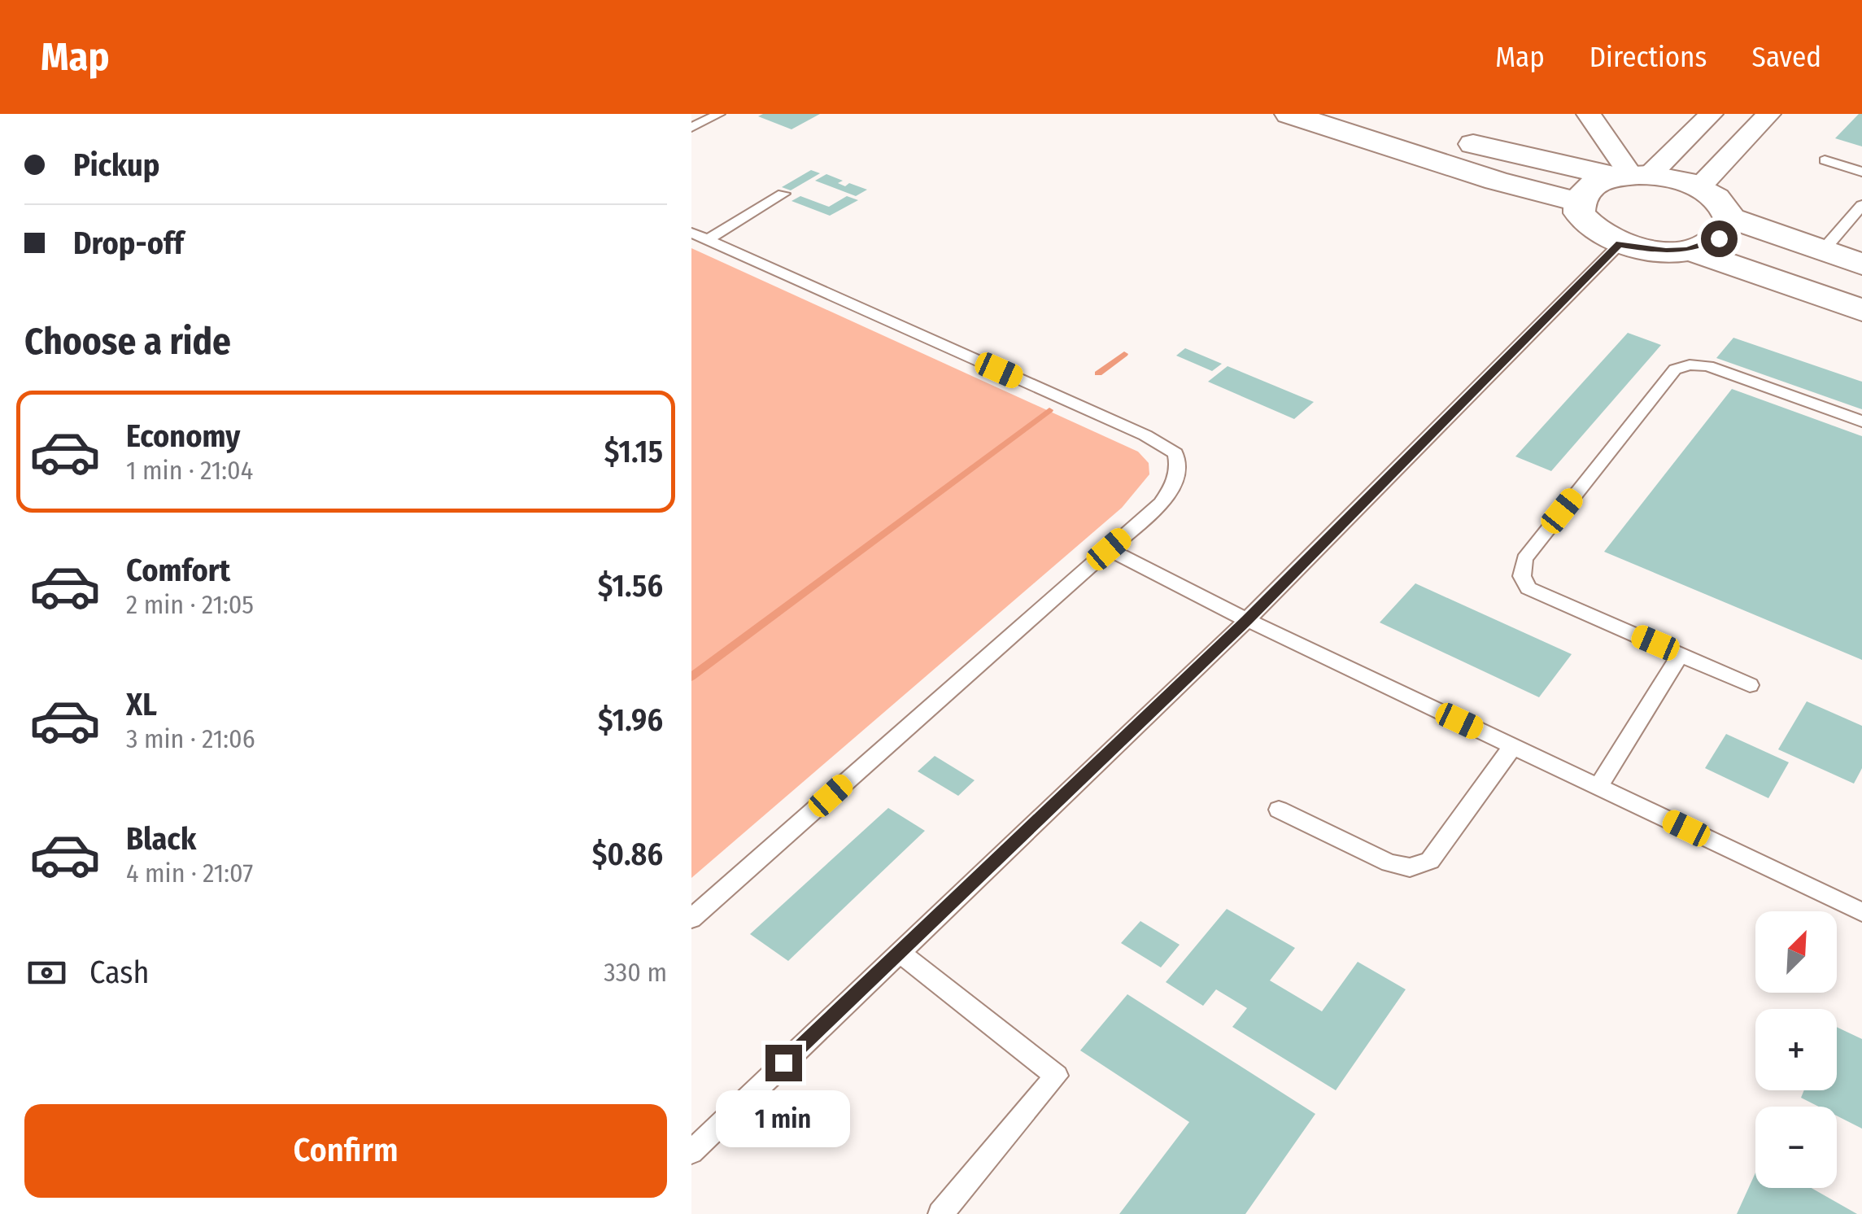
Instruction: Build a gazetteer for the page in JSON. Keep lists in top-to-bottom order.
{
  "north": "top right",
  "page": {
    "header": "Map",
    "nav": ["Map", "Directions", "Saved"],
    "banner": ["Pickup", "Drop-off"],
    "heading": "Choose a ride",
    "list": [
      {
        "name": "Economy",
        "note": "1 min · 21:04",
        "value": "$1.15"
      },
      {
        "name": "Comfort",
        "note": "2 min · 21:05",
        "value": "$1.56"
      },
      {
        "name": "XL",
        "note": "3 min · 21:06",
        "value": "$1.96"
      },
      {
        "name": "Black",
        "note": "4 min · 21:07",
        "value": "$0.86"
      }
    ],
    "map_buttons": ["+", "−"],
    "pay": ["Cash", "330 m"],
    "buttons": "Confirm",
    "bubble": "1 min"
  }
}
